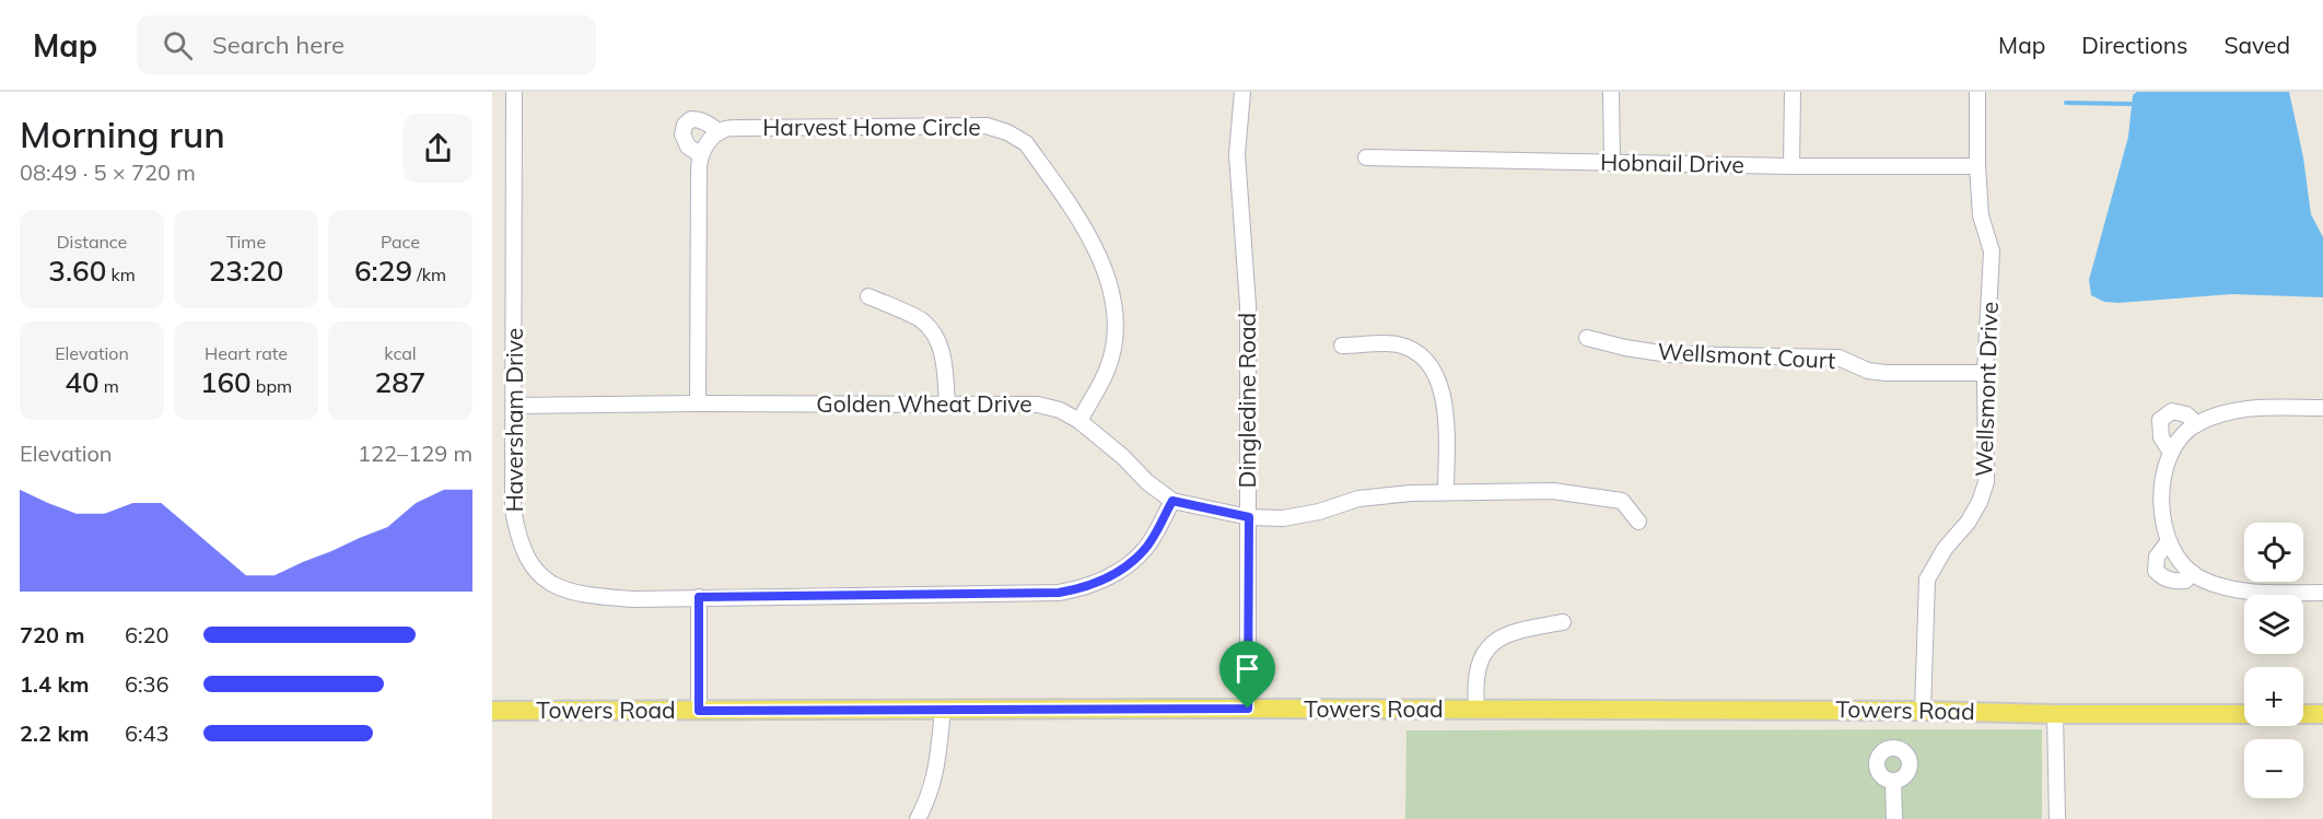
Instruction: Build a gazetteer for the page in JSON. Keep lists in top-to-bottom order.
{
  "streets": {
    "main road": ["Towers Road"],
    "street": [
      "Harvest Home Circle",
      "Hobnail Drive",
      "Wellsmont Court",
      "Wellsmont Drive",
      "Dingledine Road",
      "Golden Wheat Drive",
      "Haversham Drive"
    ]
  },
  "crossings": [
    ["Harvest Home Circle", "Golden Wheat Drive"],
    ["Hobnail Drive", "Wellsmont Drive"],
    ["Wellsmont Court", "Wellsmont Drive"],
    ["Wellsmont Drive", "Towers Road"],
    ["Dingledine Road", "Golden Wheat Drive"],
    ["Dingledine Road", "Towers Road"],
    ["Golden Wheat Drive", "Haversham Drive"]
  ],
  "page": {
    "header": "Map",
    "search": "Search here",
    "nav": ["Map", "Directions", "Saved"],
    "heading": ["Morning run", "08:49 · 5 × 720 m"],
    "stats": [
      ["Distance", "3.60 km"],
      ["Time", "23:20"],
      ["Pace", "6:29 /km"],
      ["Elevation", "40 m"],
      ["Heart rate", "160 bpm"],
      ["kcal", "287"]
    ],
    "chart": ["Elevation", "122–129 m"],
    "map_buttons": ["+", "−"],
    "list": [
      {
        "name": "720 m",
        "note": "6:20"
      },
      {
        "name": "1.4 km",
        "note": "6:36"
      },
      {
        "name": "2.2 km",
        "note": "6:43"
      }
    ]
  }
}
